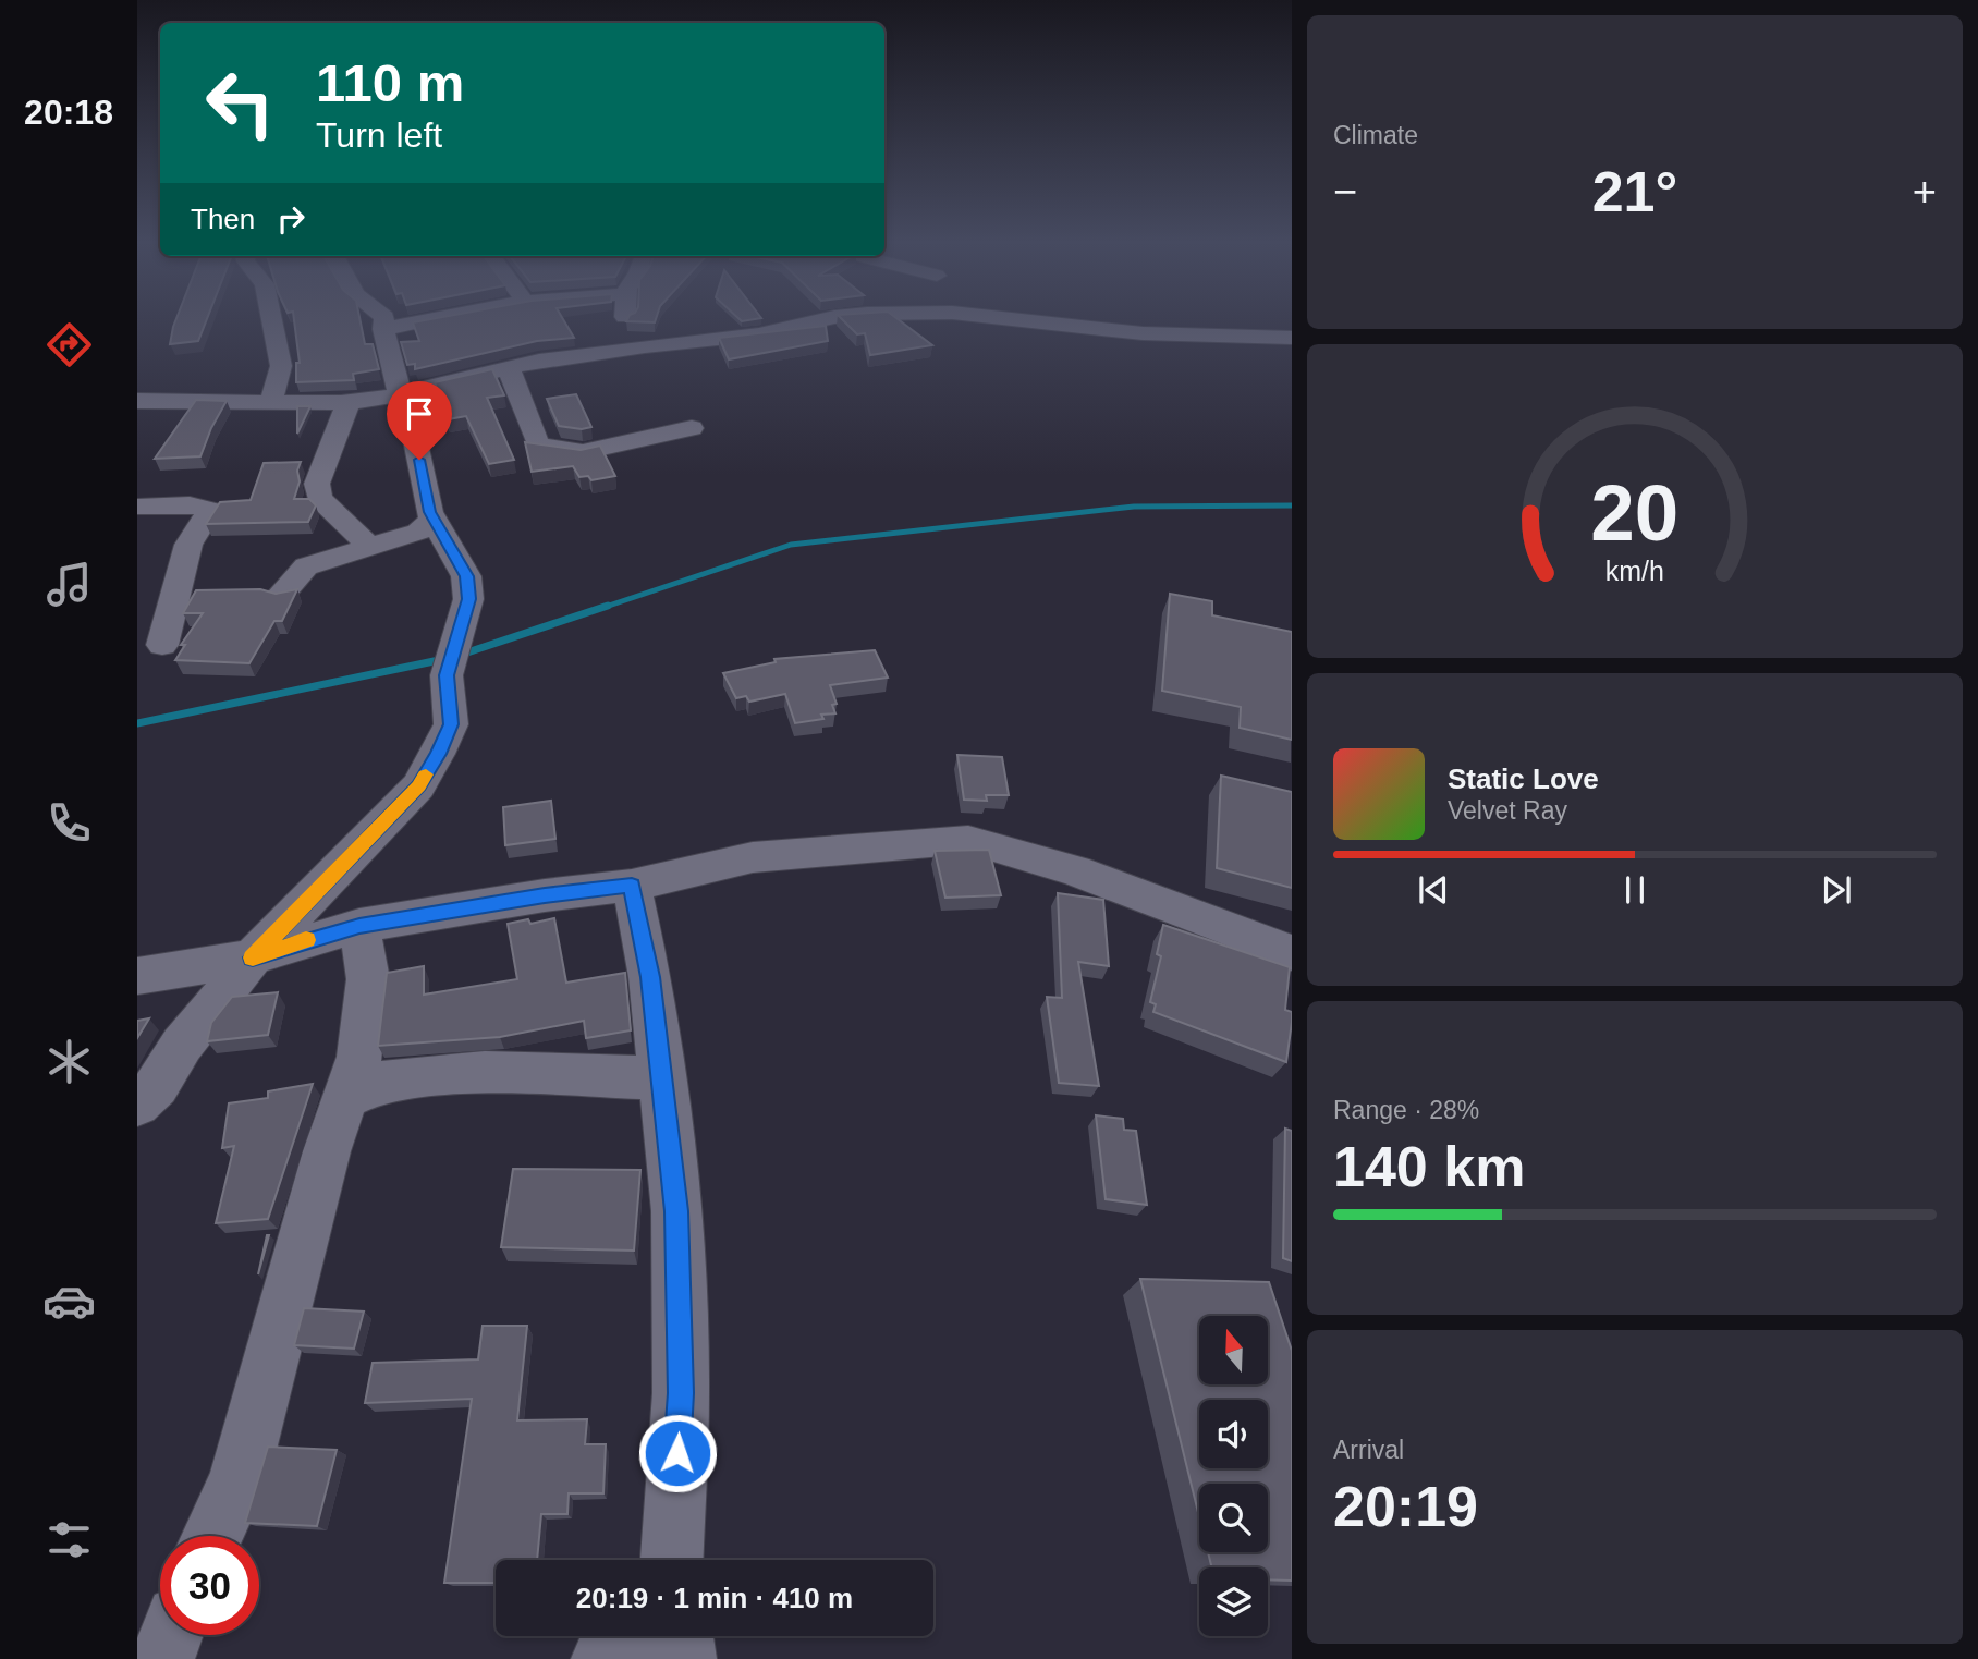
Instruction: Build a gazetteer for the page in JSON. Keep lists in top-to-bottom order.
{
  "north": "top",
  "page": {
    "tabs": "20:18",
    "tile": [
      "Climate",
      ["Range · 28%", "140 km"],
      ["Arrival", "20:19"]
    ],
    "turn": ["110 m", "Turn left"],
    "heat": ["−", "21°", "+"],
    "then": "Then",
    "song": ["Static Love", "Velvet Ray"],
    "limit": "30",
    "trip": "20:19 · 1 min · 410 m",
    "gauge": ["20", "km/h"]
  }
}
